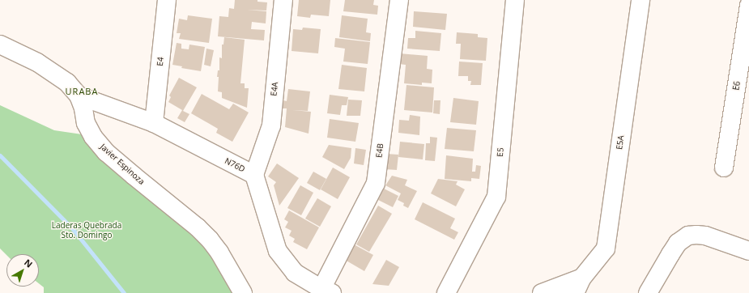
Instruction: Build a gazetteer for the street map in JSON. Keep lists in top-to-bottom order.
{
  "streets": {
    "street": [
      "E4",
      "E6",
      "E4A",
      "E5A",
      "E4B",
      "E5",
      "Javier Espinoza",
      "N76D"
    ]
  },
  "crossings": [
    ["E4", "N76D"],
    ["E4A", "N76D"],
    ["E4B", "N76D"],
    ["Javier Espinoza", "N76D"]
  ],
  "districts": ["URABA"],
  "parks": ["Laderas Quebrada Sto. Domingo"],
  "north": "top right"
}
